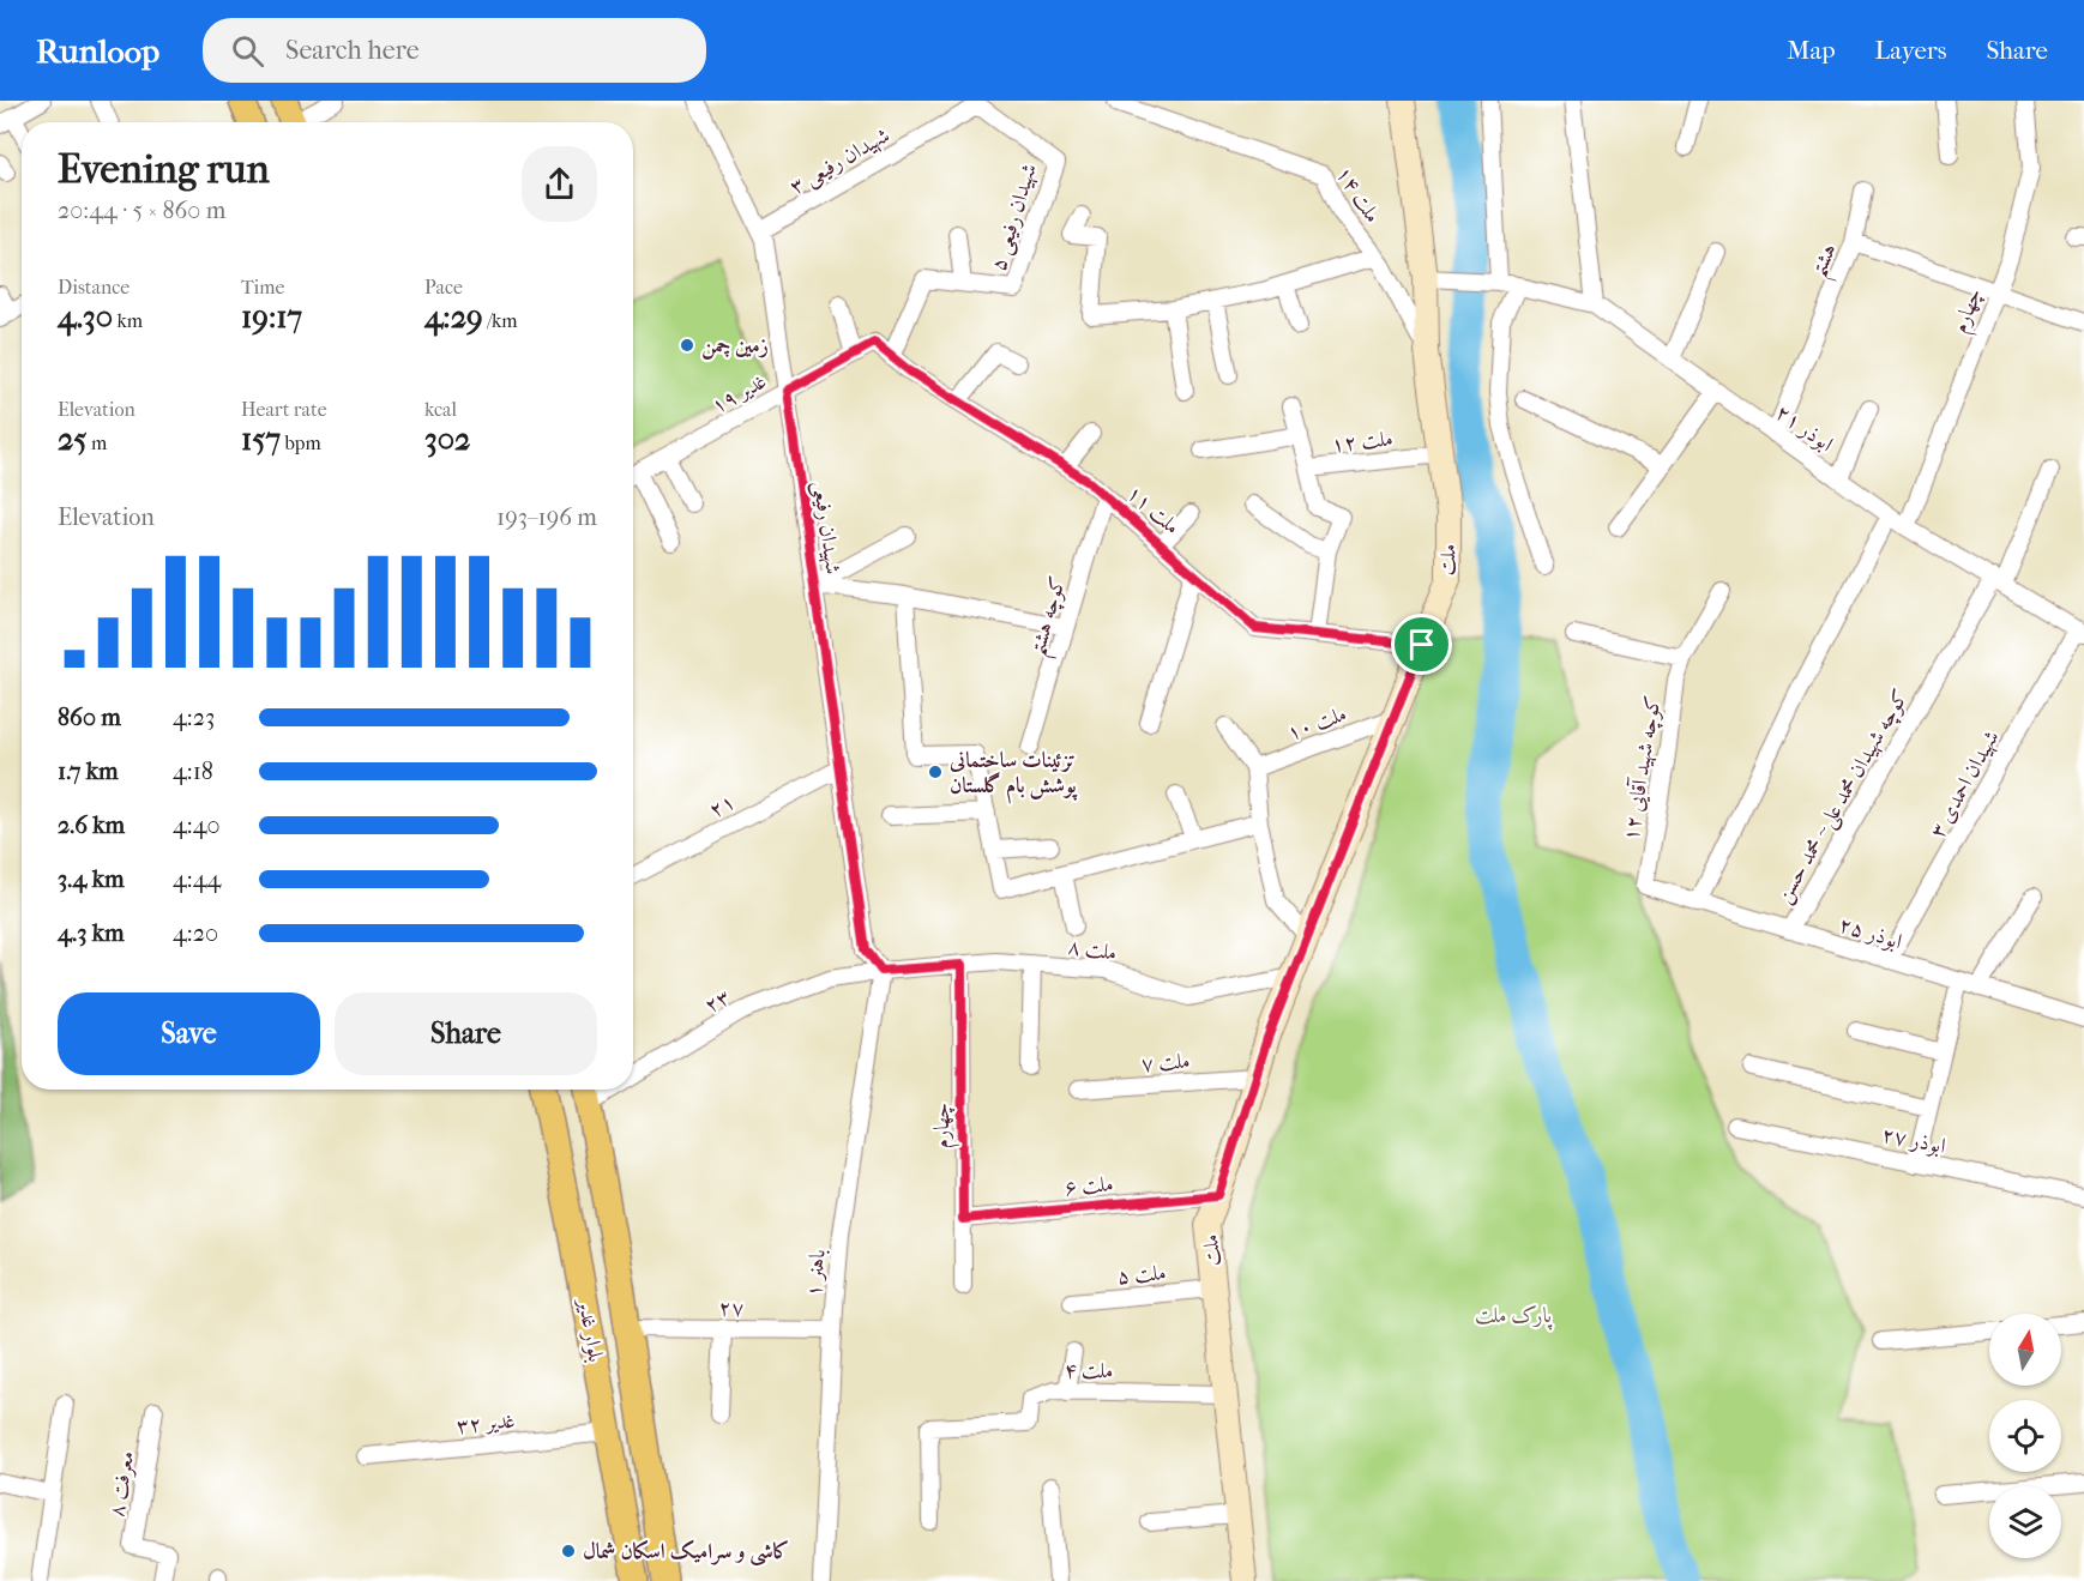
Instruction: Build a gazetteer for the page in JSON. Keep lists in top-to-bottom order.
{
  "streets": {
    "main road": ["ملت", "بلوار غدیر"],
    "street": [
      "۳ شهیدان رفیعی",
      "۱۴ ملت",
      "۵ شهیدان رفیعی",
      "هشتم",
      "چهارم",
      "۱۹ غدیر",
      "۲۱ ابوذر",
      "۱۲ ملت",
      "۱۱ ملت",
      "شهیدان رفیعی",
      "کوچه هشتم",
      "ملت ۱۰",
      "کوچه شهید آقایی ۱۲",
      "شهیدان احمدی ۳",
      "کوچه شهیدان محمد علی~ محمد حسن",
      "۲۱",
      "ابوذر ۲۵",
      "۸ ملت",
      "۲۳",
      "۷ ملت",
      "ابوذر ۲۷",
      "۶ ملت",
      "باهنر ۱",
      "۵ ملت",
      "۲۷",
      "۴ ملت",
      "۳۲ غدیر",
      "معرفت ۸"
    ]
  },
  "crossings": [
    ["۳ شهیدان رفیعی", "۵ شهیدان رفیعی"],
    ["۳ شهیدان رفیعی", "شهیدان رفیعی"],
    ["۱۴ ملت", "ملت"],
    ["۵ شهیدان رفیعی", "۱۱ ملت"],
    ["هشتم", "چهارم"],
    ["هشتم", "۲۱ ابوذر"],
    ["چهارم", "۲۱ ابوذر"],
    ["چهارم", "۸ ملت"],
    ["چهارم", "۶ ملت"],
    ["۱۹ غدیر", "۱۱ ملت"],
    ["۱۹ غدیر", "شهیدان رفیعی"],
    ["۲۱ ابوذر", "ملت"],
    ["۲۱ ابوذر", "شهیدان احمدی ۳"],
    ["۲۱ ابوذر", "کوچه شهیدان محمد علی~ محمد حسن"],
    ["۱۲ ملت", "ملت"],
    ["۱۱ ملت", "ملت"],
    ["۱۱ ملت", "کوچه هشتم"],
    ["شهیدان رفیعی", "۲۱"],
    ["شهیدان رفیعی", "۸ ملت"],
    ["شهیدان رفیعی", "۲۳"],
    ["شهیدان رفیعی", "باهنر ۱"],
    ["ملت", "ملت ۱۰"],
    ["ملت", "۸ ملت"],
    ["ملت", "۷ ملت"],
    ["ملت", "۶ ملت"],
    ["ملت", "۵ ملت"],
    ["ملت", "۴ ملت"],
    ["کوچه شهید آقایی ۱۲", "ابوذر ۲۵"],
    ["شهیدان احمدی ۳", "ابوذر ۲۵"],
    ["کوچه شهیدان محمد علی~ محمد حسن", "ابوذر ۲۵"],
    ["۸ ملت", "۲۳"],
    ["۸ ملت", "باهنر ۱"],
    ["۲۳", "باهنر ۱"],
    ["باهنر ۱", "۲۷"],
    ["۲۷", "بلوار غدیر"],
    ["بلوار غدیر", "۳۲ غدیر"]
  ],
  "parks": ["پارک ملت"],
  "places": ["زمین چمن", "تزئینات ساختمانی پوشش بام گلستان", "کاشی و سرامیک اسکان شمال"],
  "north": "top",
  "page": {
    "header": "Runloop",
    "search": "Search here",
    "nav": ["Map", "Layers", "Share"],
    "heading": ["Evening run", "20:44 · 5 × 860 m"],
    "stats": [
      ["Distance", "4.30 km"],
      ["Time", "19:17"],
      ["Pace", "4:29 /km"],
      ["Elevation", "25 m"],
      ["Heart rate", "157 bpm"],
      ["kcal", "302"]
    ],
    "chart": ["Elevation", "193–196 m"],
    "list": [
      {
        "name": "860 m",
        "note": "4:23"
      },
      {
        "name": "1.7 km",
        "note": "4:18"
      },
      {
        "name": "2.6 km",
        "note": "4:40"
      },
      {
        "name": "3.4 km",
        "note": "4:44"
      },
      {
        "name": "4.3 km",
        "note": "4:20"
      }
    ],
    "buttons": ["Save", "Share"]
  }
}
